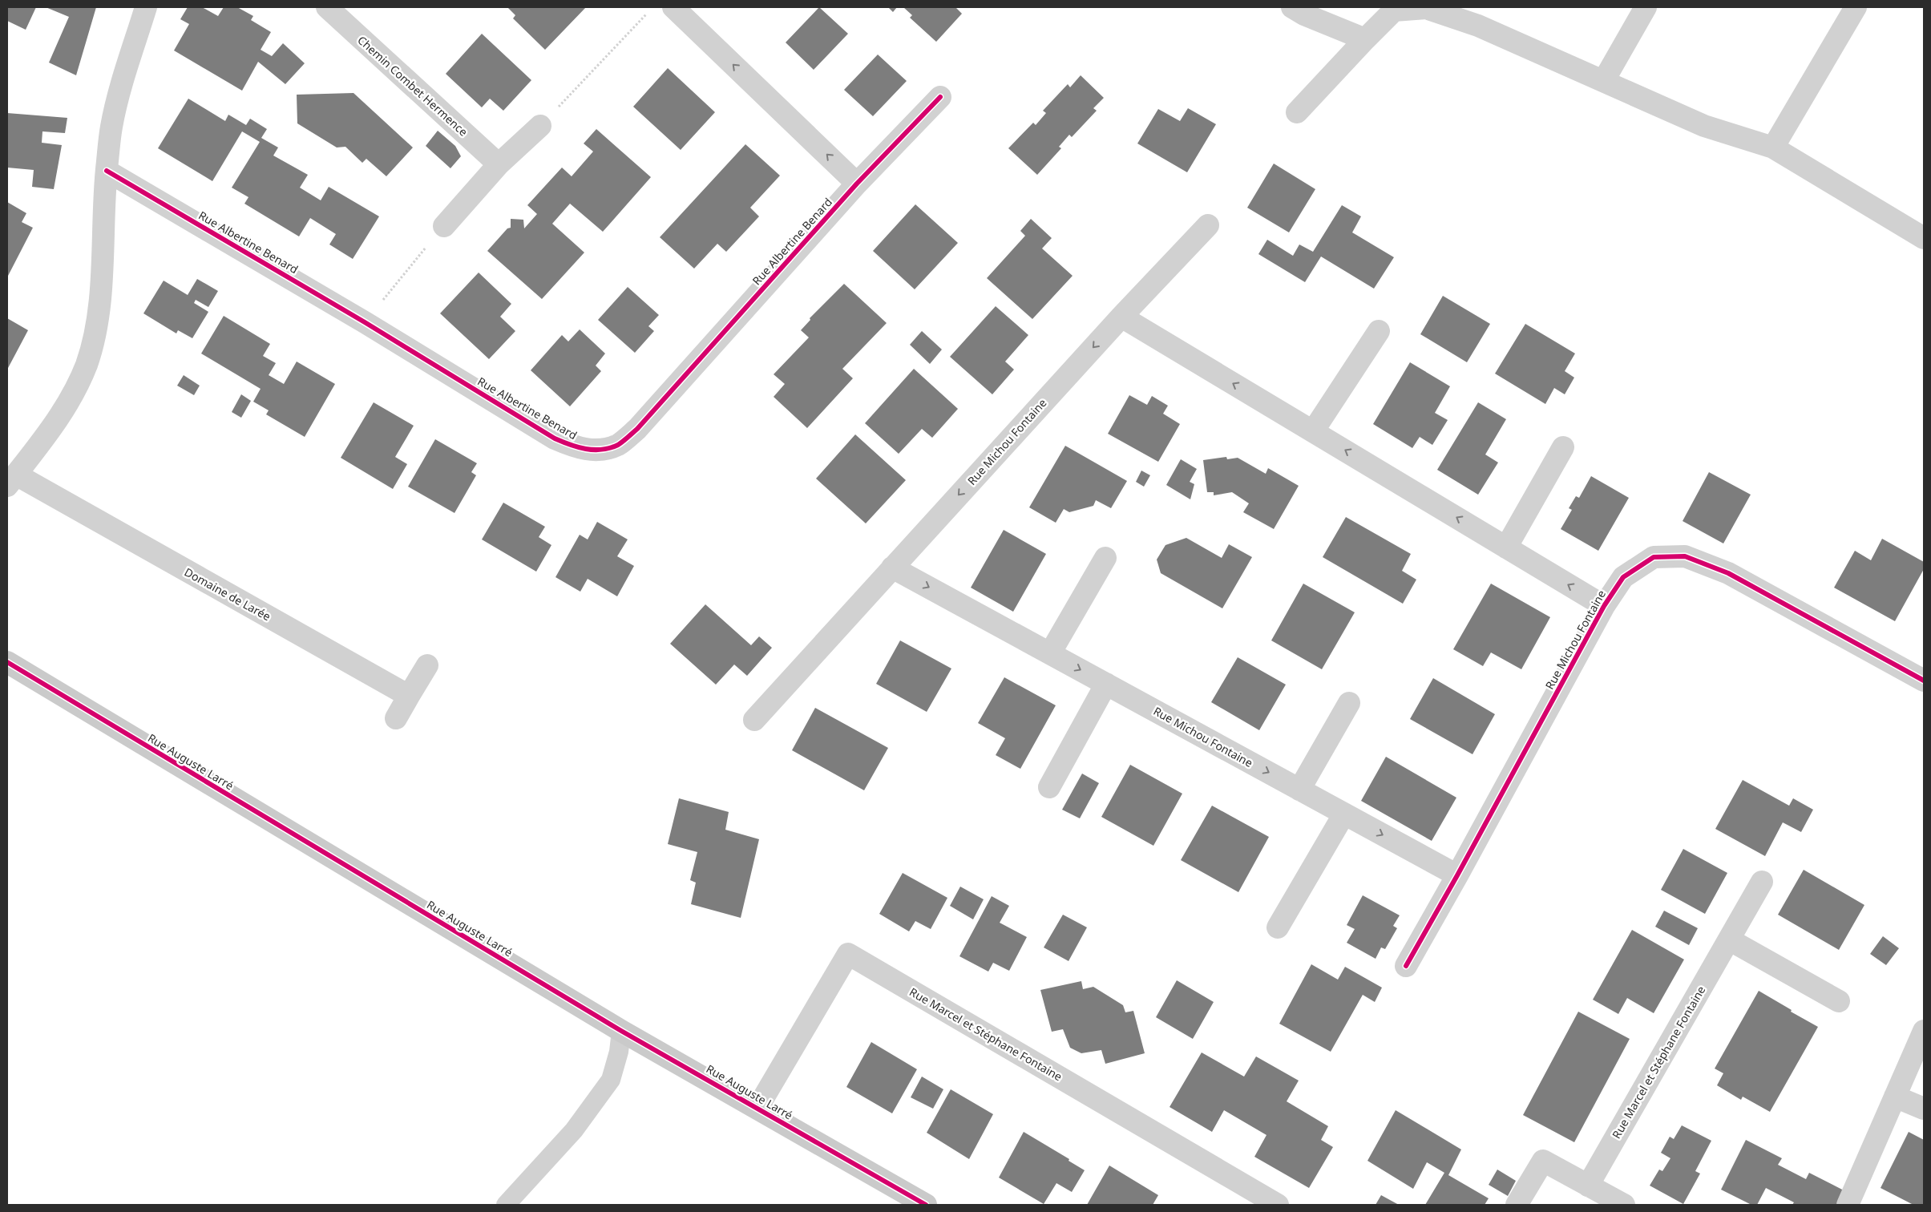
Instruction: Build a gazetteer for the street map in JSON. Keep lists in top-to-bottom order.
{
  "streets": {
    "street": [
      "Chemin Combet Hermence",
      "Rue Albertine Benard",
      "Rue Michou Fontaine",
      "Domaine de Larée",
      "Rue Auguste Larré",
      "Rue Marcel et Stéphane Fontaine"
    ]
  },
  "crossings": [
    ["Rue Auguste Larré", "Rue Marcel et Stéphane Fontaine"]
  ]
}
